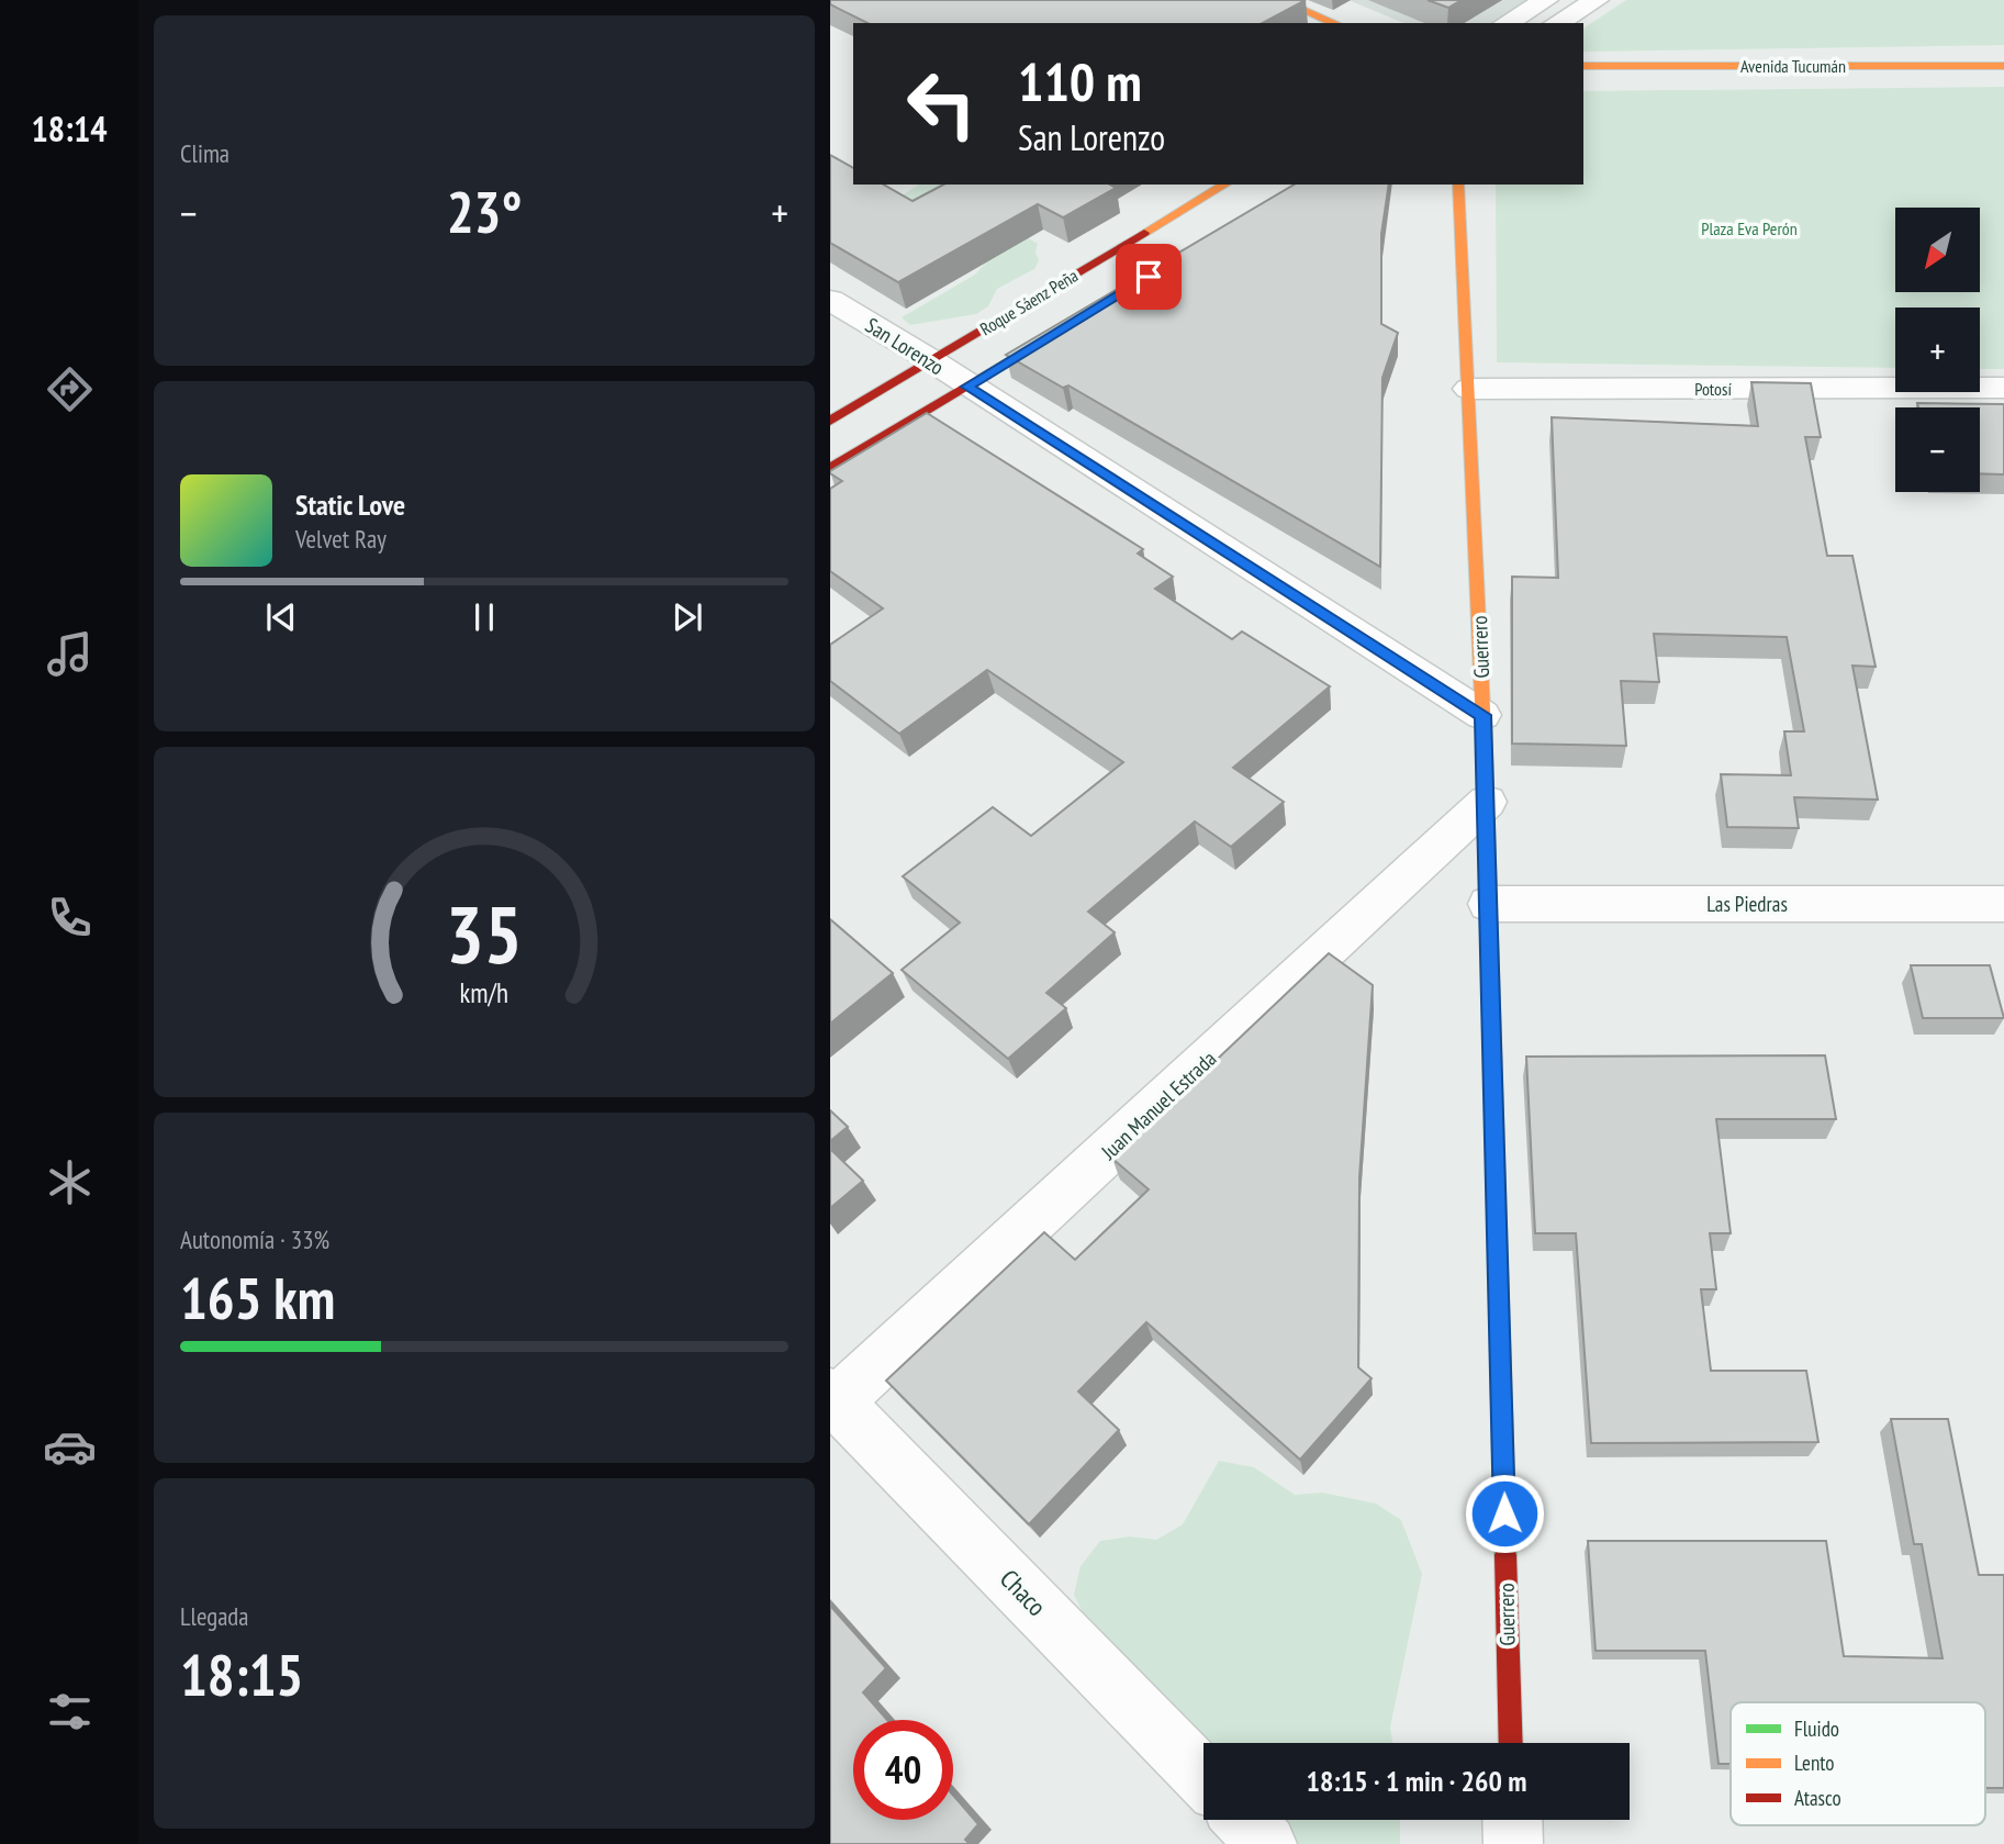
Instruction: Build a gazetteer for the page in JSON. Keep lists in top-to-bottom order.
{
  "streets": {
    "street": [
      "Avenida Tucumán",
      "Roque Sáenz Peña",
      "San Lorenzo",
      "Potosí",
      "Guerrero",
      "Las Piedras",
      "Juan Manuel Estrada",
      "Chaco"
    ]
  },
  "crossings": [
    ["Roque Sáenz Peña", "San Lorenzo"],
    ["San Lorenzo", "Guerrero"],
    ["Potosí", "Guerrero"],
    ["Guerrero", "Las Piedras"],
    ["Guerrero", "Juan Manuel Estrada"],
    ["Juan Manuel Estrada", "Chaco"]
  ],
  "parks": ["Plaza Eva Perón"],
  "legend": ["Fluido", "Lento", "Atasco"],
  "north": "bottom left",
  "page": {
    "tabs": "18:14",
    "tile": [
      "Clima",
      ["Autonomía · 33%", "165 km"],
      ["Llegada", "18:15"]
    ],
    "turn": ["110 m", "San Lorenzo"],
    "heat": ["−", "23°", "+"],
    "map_buttons": ["+", "−"],
    "song": ["Static Love", "Velvet Ray"],
    "limit": "40",
    "trip": "18:15 · 1 min · 260 m",
    "gauge": ["35", "km/h"]
  }
}
